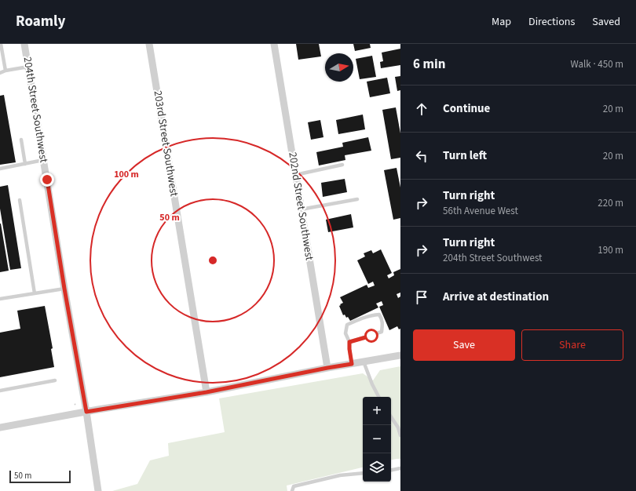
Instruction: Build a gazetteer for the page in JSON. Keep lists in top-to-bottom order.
{
  "streets": {
    "street": ["204th Street Southwest", "203rd Street Southwest", "202nd Street Southwest"]
  },
  "scale_bar": "50 m",
  "north": "right",
  "page": {
    "header": "Roamly",
    "nav": ["Map", "Directions", "Saved"],
    "heading": ["6 min", "Walk · 450 m"],
    "list": [
      ["Continue", "20 m"],
      ["Turn left", "20 m"],
      ["Turn right", "56th Avenue West", "220 m"],
      ["Turn right", "204th Street Southwest", "190 m"],
      "Arrive at destination"
    ],
    "buttons": ["Save", "Share"],
    "map_buttons": ["+", "−"],
    "scale": "50 m"
  },
  "rings": ["100 m", "50 m"]
}
